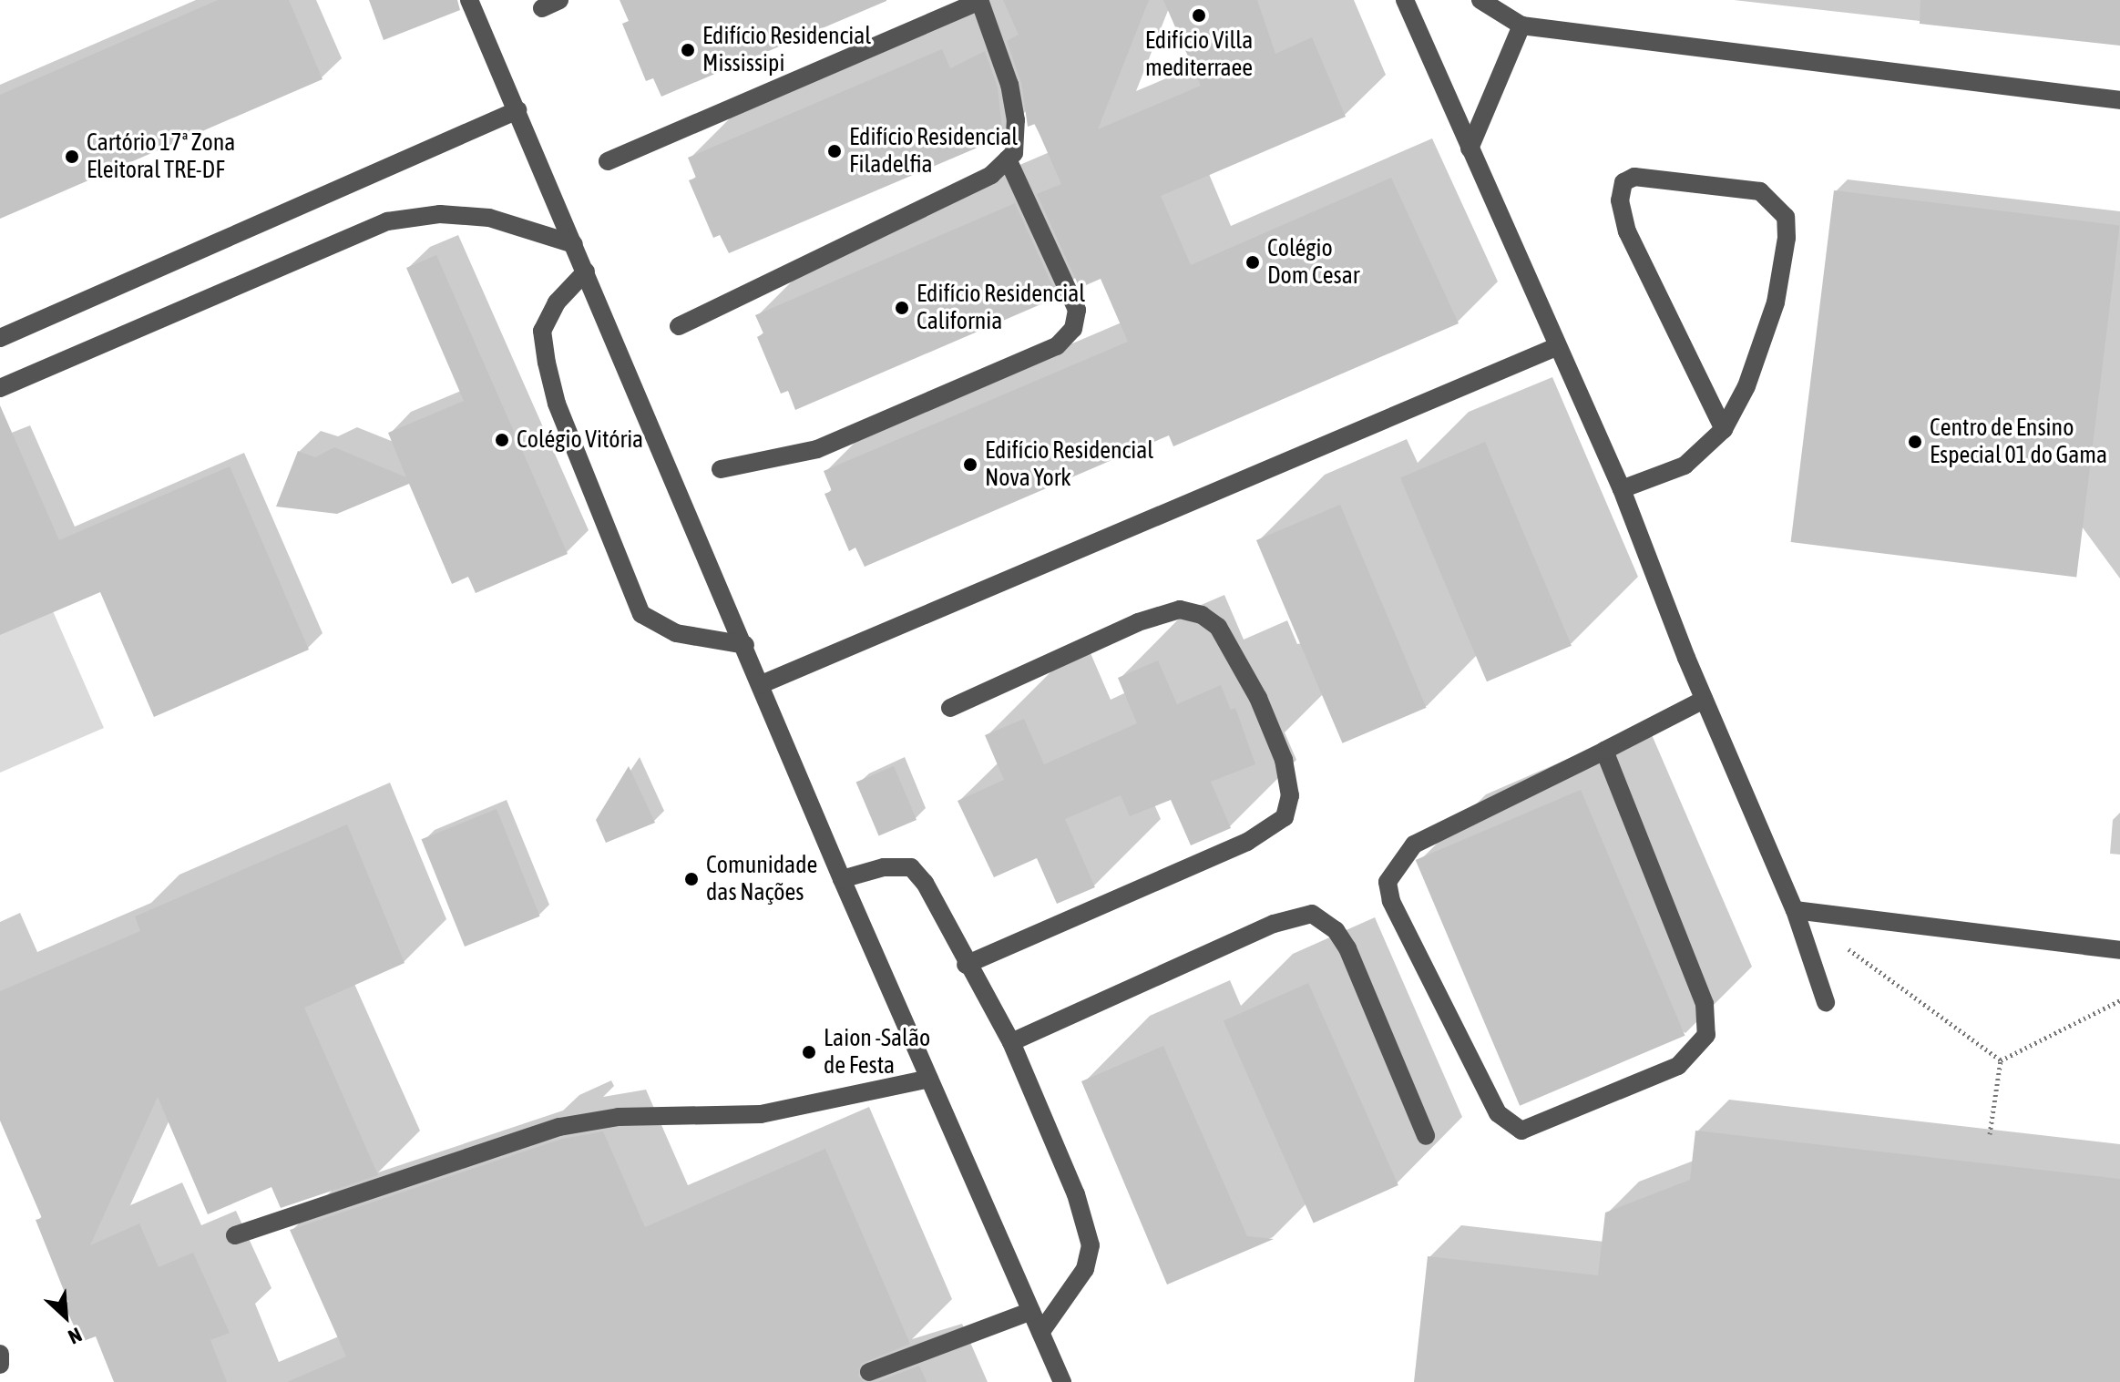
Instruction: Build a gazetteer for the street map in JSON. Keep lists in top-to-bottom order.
{
  "places": [
    "Edifício Villa mediterraee",
    "Edifício Residencial Mississipi",
    "Edifício Residencial Filadelfia",
    "Cartório 17ª Zona Eleitoral TRE-DF",
    "Colégio Dom Cesar",
    "Edifício Residencial California",
    "Colégio Vitória",
    "Centro de Ensino Especial 01 do Gama",
    "Edifício Residencial Nova York",
    "Comunidade das Nações",
    "Laion -Salão de Festa"
  ],
  "north": "bottom right"
}
